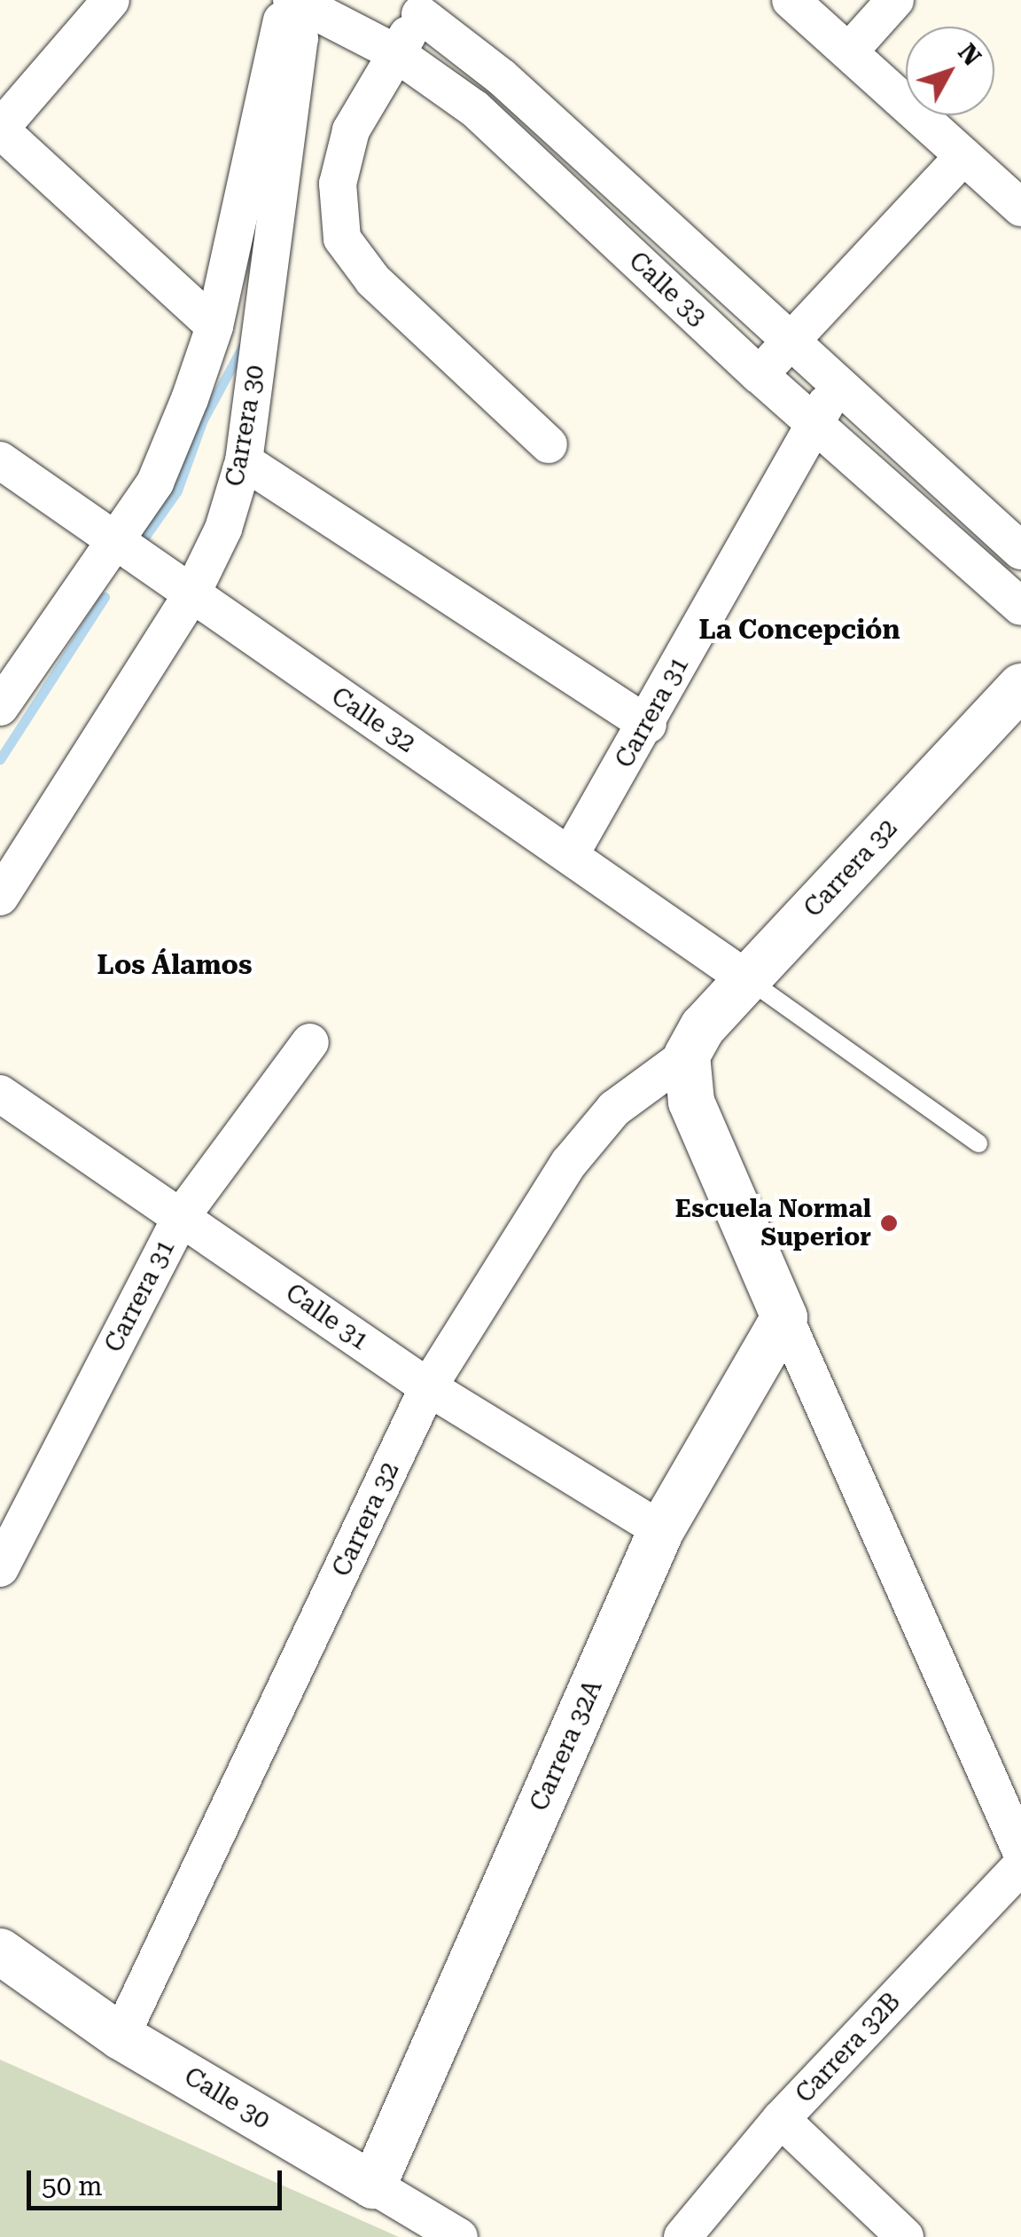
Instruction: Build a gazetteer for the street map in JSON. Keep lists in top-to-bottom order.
{
  "streets": {
    "street": [
      "Calle 33",
      "Carrera 30",
      "Carrera 31",
      "Calle 32",
      "Carrera 32",
      "Calle 31",
      "Carrera 32A",
      "Carrera 32B",
      "Calle 30"
    ]
  },
  "crossings": [
    ["Calle 33", "Carrera 30"],
    ["Calle 33", "Carrera 31"],
    ["Carrera 30", "Calle 32"],
    ["Carrera 31", "Calle 32"],
    ["Carrera 31", "Calle 31"],
    ["Calle 32", "Carrera 32"],
    ["Carrera 32", "Calle 31"],
    ["Carrera 32", "Calle 30"],
    ["Calle 31", "Carrera 32A"],
    ["Carrera 32A", "Calle 30"]
  ],
  "districts": ["La Concepción", "Los Álamos"],
  "places": ["Escuela Normal Superior"],
  "scale_bar": "50 m",
  "north": "top right"
}
